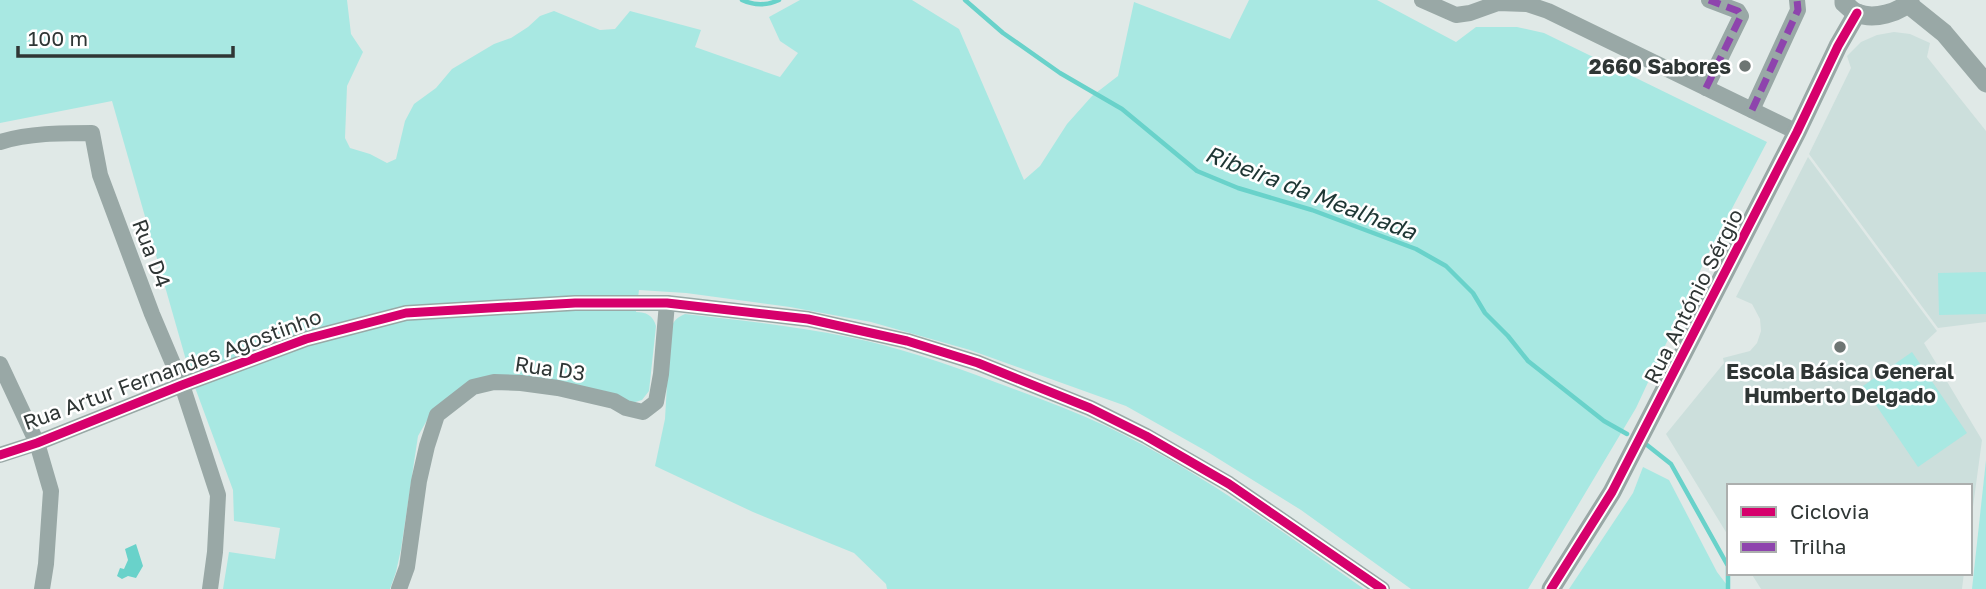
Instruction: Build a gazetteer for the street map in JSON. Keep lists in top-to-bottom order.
{
  "streets": {
    "street": [
      "Rua D4",
      "Rua António Sérgio",
      "Rua D3",
      "Rua Artur Fernandes Agostinho"
    ]
  },
  "crossings": [
    ["Rua D4", "Rua Artur Fernandes Agostinho"],
    ["Rua D3", "Rua Artur Fernandes Agostinho"]
  ],
  "water": ["Ribeira da Mealhada"],
  "places": ["2660 Sabores", "Escola Básica General Humberto Delgado"],
  "legend": ["Ciclovia", "Trilha"],
  "scale_bar": "100 m"
}
